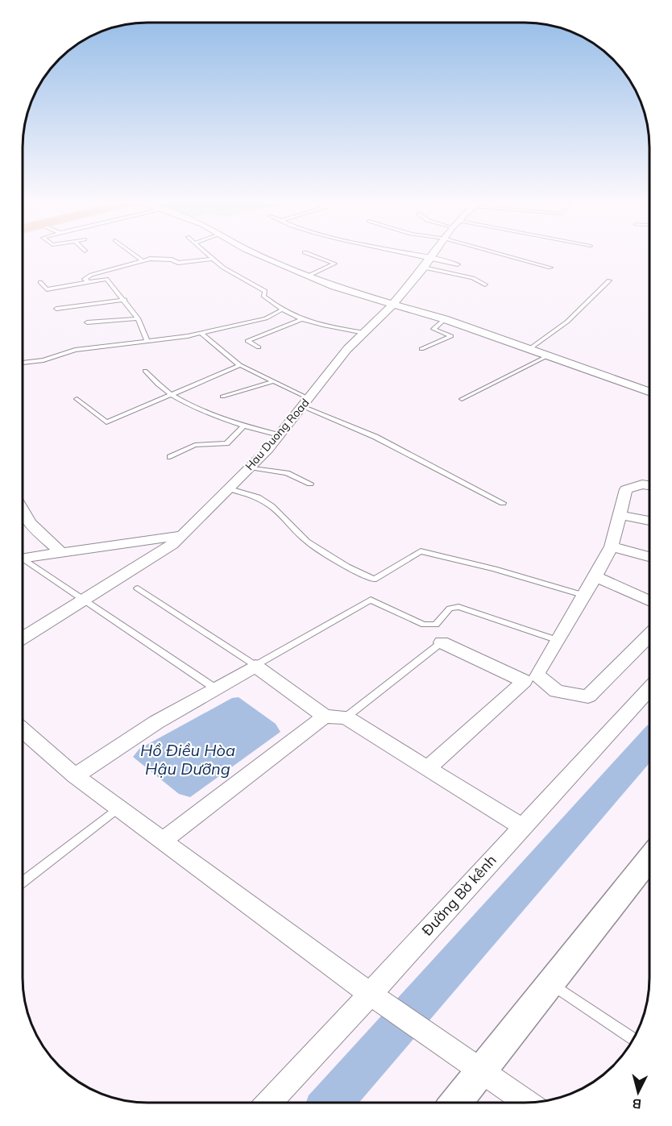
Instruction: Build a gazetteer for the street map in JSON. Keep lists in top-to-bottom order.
{
  "streets": {
    "street": ["Hau Duong Road", "Đường Bờ kênh"]
  },
  "water": ["Hồ Điều Hòa Hậu Dưỡng"],
  "north": "bottom"
}
